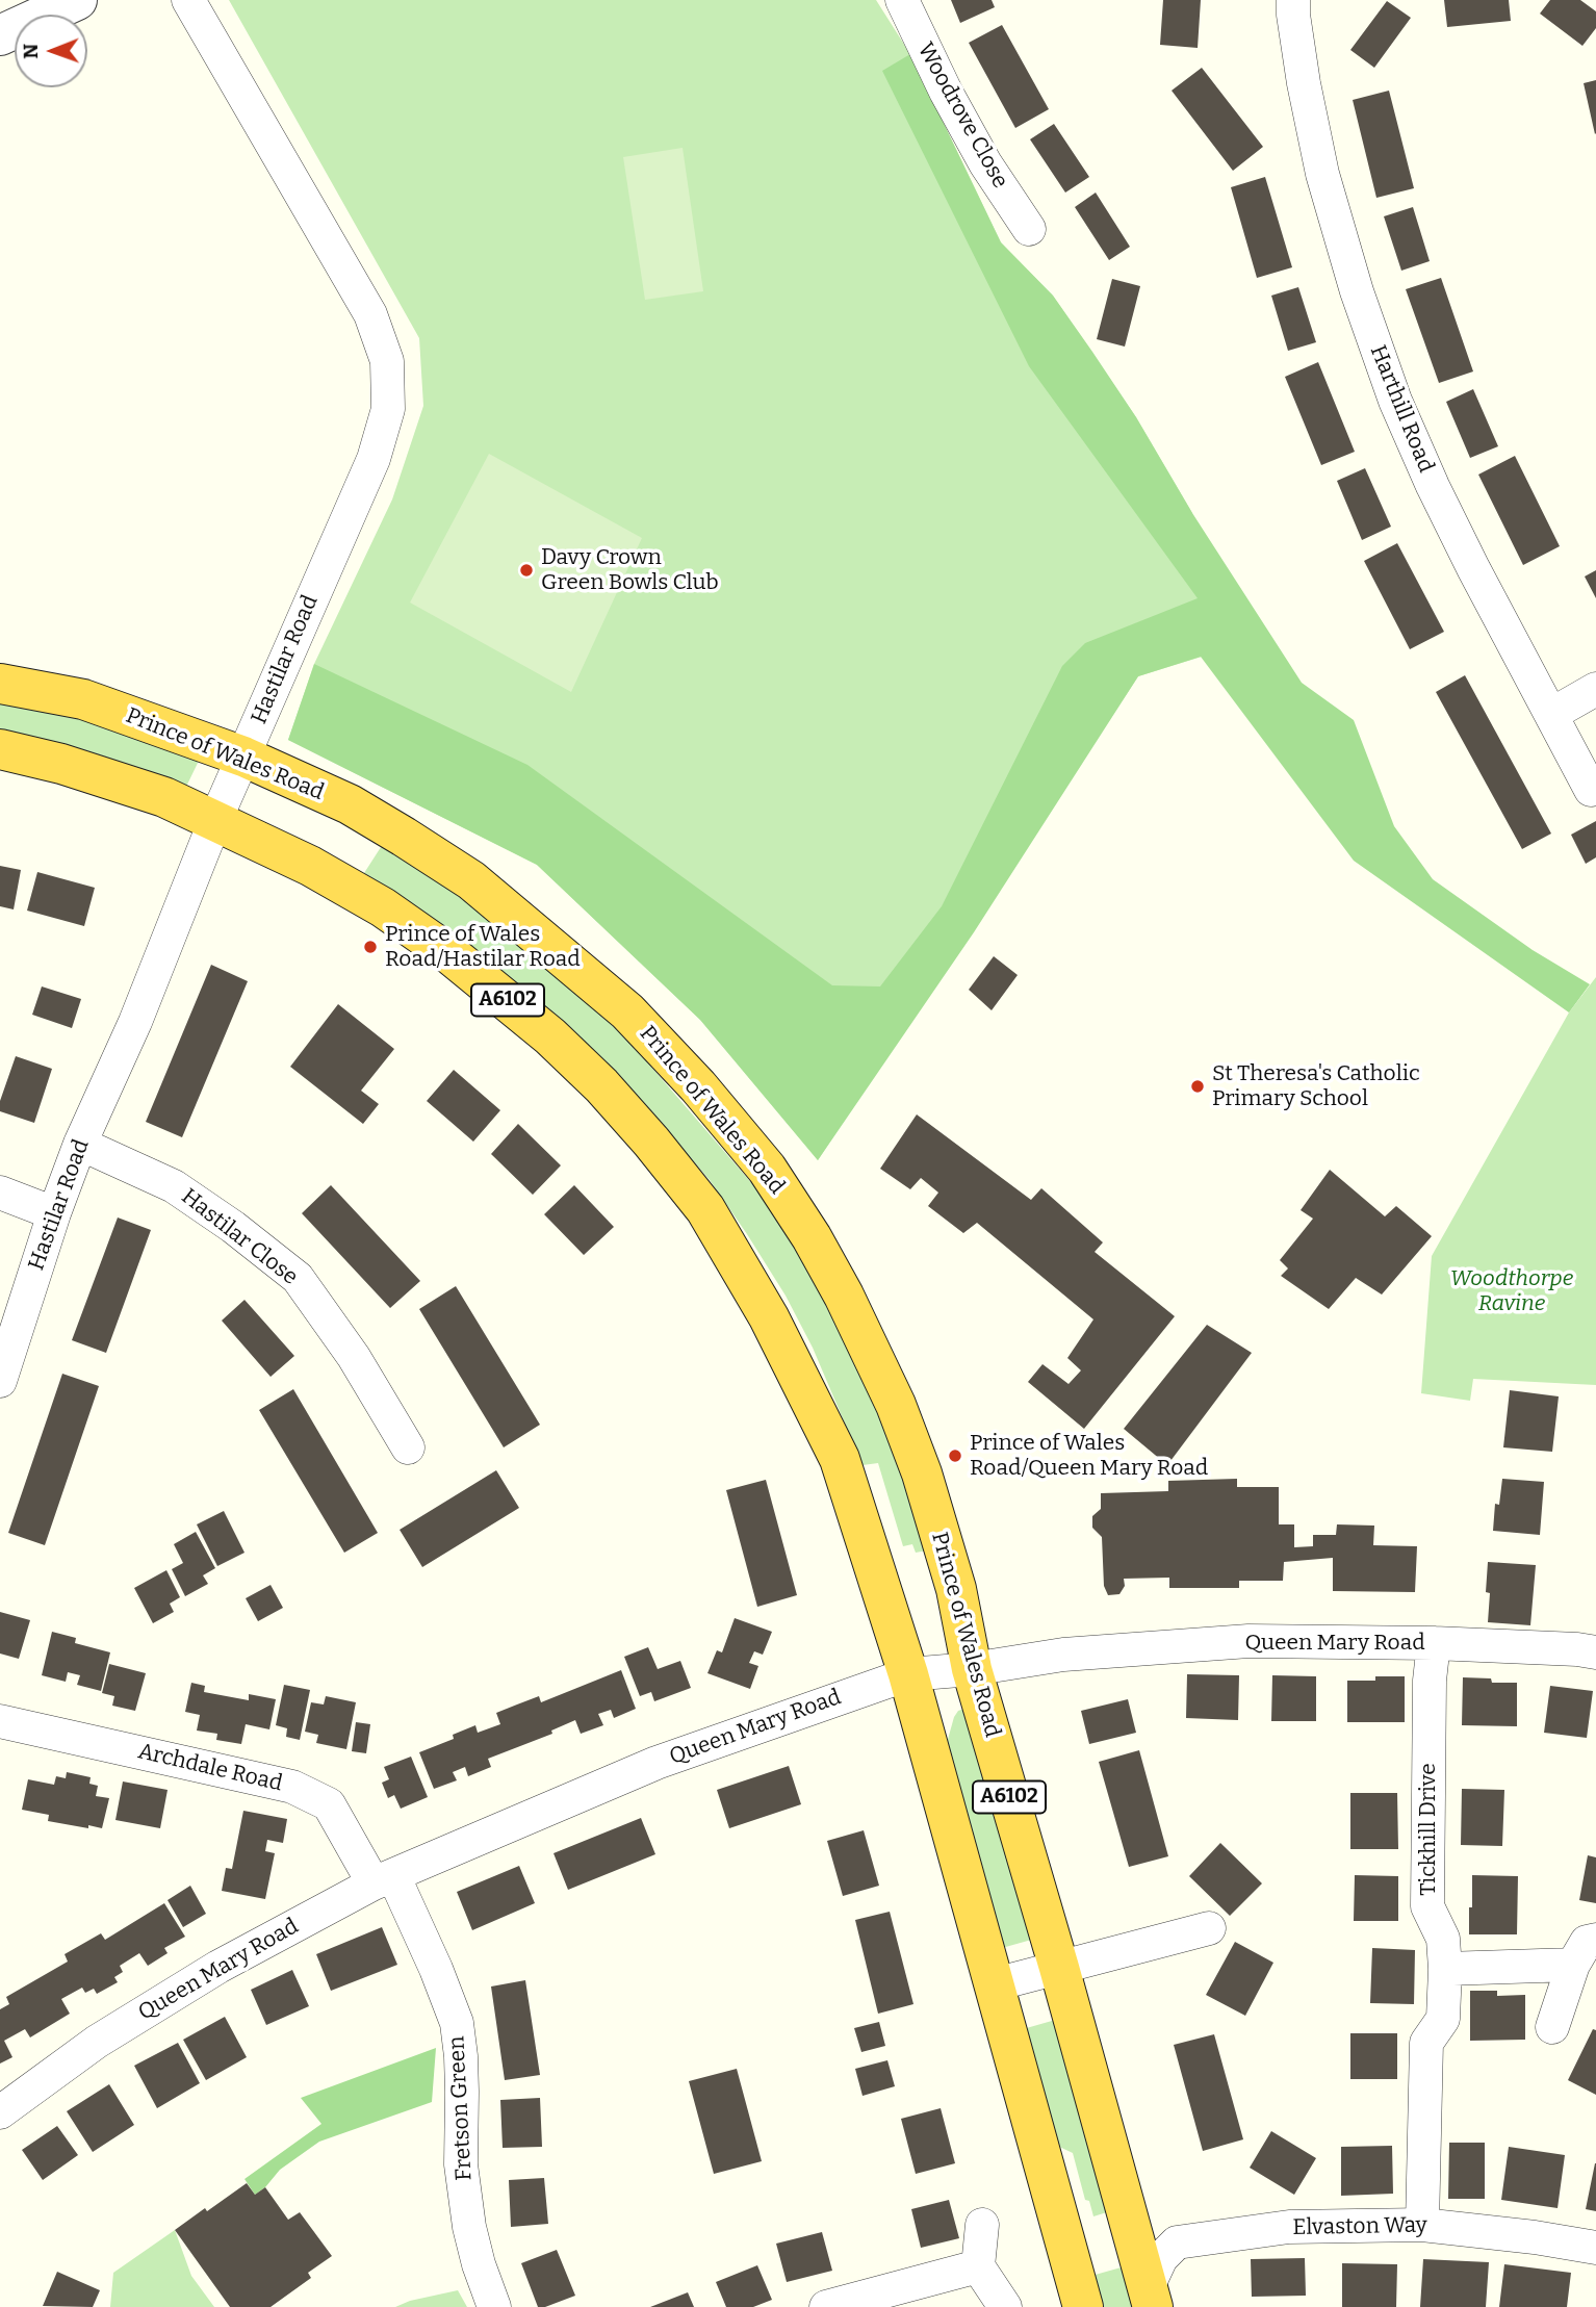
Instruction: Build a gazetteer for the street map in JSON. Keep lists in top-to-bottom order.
{
  "streets": {
    "highway": ["Prince of Wales Road", "A6102"],
    "street": [
      "Woodrove Close",
      "Harthill Road",
      "Hastilar Road",
      "Hastilar Close",
      "Queen Mary Road",
      "Archdale Road",
      "Tickhill Drive",
      "Fretson Green",
      "Elvaston Way"
    ]
  },
  "crossings": [
    ["Hastilar Road", "Prince of Wales Road"],
    ["Hastilar Road", "A6102"],
    ["Hastilar Road", "Hastilar Close"],
    ["Prince of Wales Road", "Queen Mary Road"],
    ["Prince of Wales Road", "Elvaston Way"],
    ["A6102", "Queen Mary Road"],
    ["Queen Mary Road", "Archdale Road"],
    ["Queen Mary Road", "Tickhill Drive"],
    ["Queen Mary Road", "Fretson Green"],
    ["Archdale Road", "Fretson Green"],
    ["Tickhill Drive", "Elvaston Way"]
  ],
  "parks": ["Woodthorpe Ravine"],
  "places": [
    "Davy Crown Green Bowls Club",
    "Prince of Wales Road/Hastilar Road",
    "St Theresa's Catholic Primary School",
    "Prince of Wales Road/Queen Mary Road"
  ],
  "north": "left"
}
